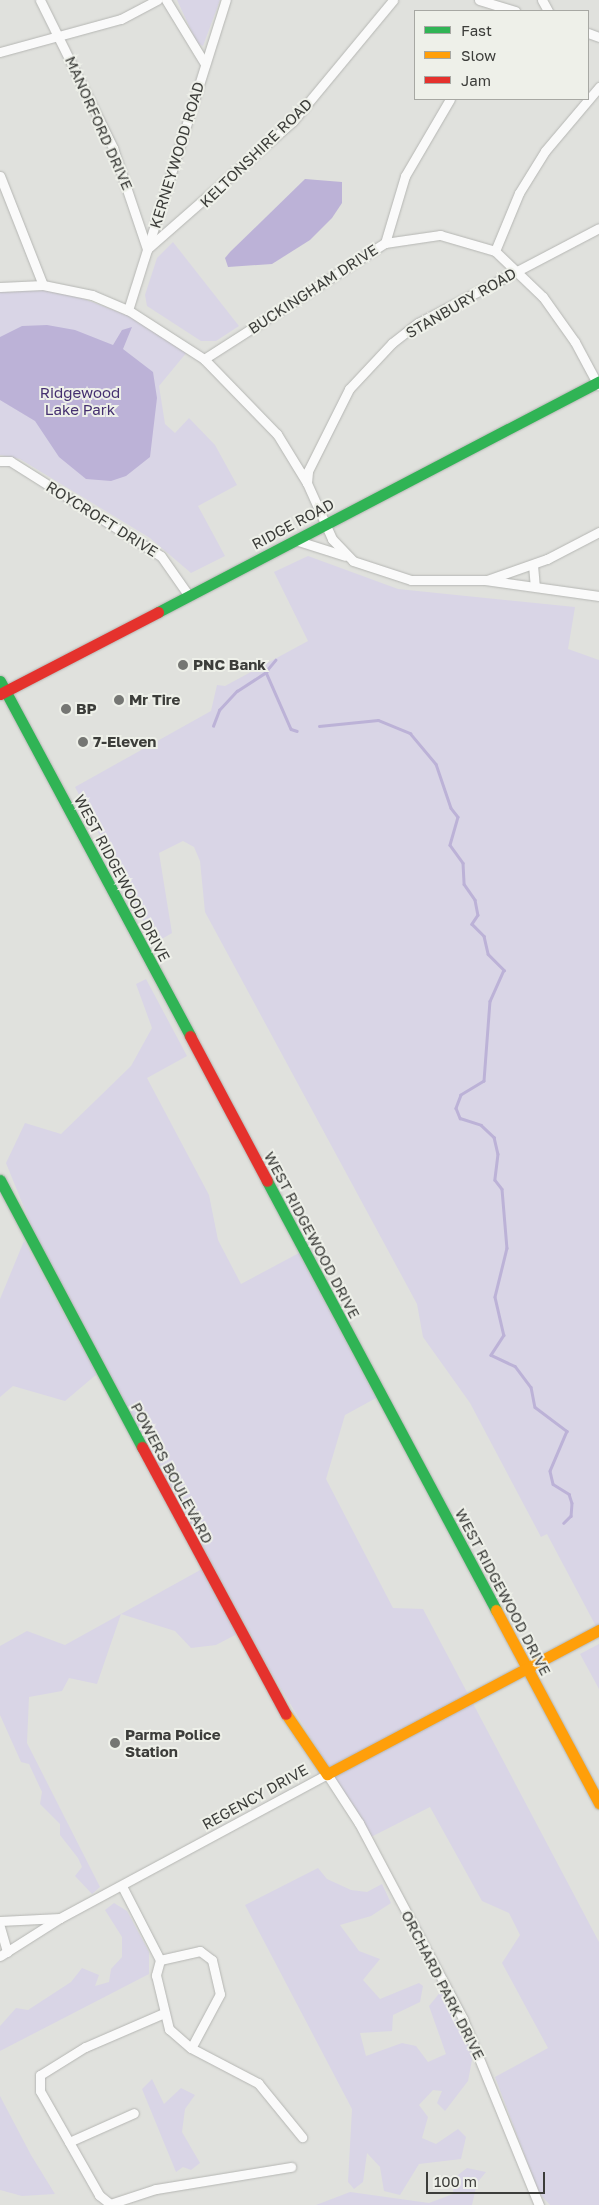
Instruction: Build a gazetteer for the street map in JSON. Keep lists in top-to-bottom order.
{
  "streets": {
    "main road": [
      "RIDGE ROAD",
      "WEST RIDGEWOOD DRIVE",
      "POWERS BOULEVARD",
      "REGENCY DRIVE"
    ],
    "street": [
      "MANORFORD DRIVE",
      "KELTONSHIRE ROAD",
      "KERNEYWOOD ROAD",
      "BUCKINGHAM DRIVE",
      "STANBURY ROAD",
      "ROYCROFT DRIVE",
      "ORCHARD PARK DRIVE"
    ]
  },
  "crossings": [
    ["MANORFORD DRIVE", "KELTONSHIRE ROAD"],
    ["MANORFORD DRIVE", "KERNEYWOOD ROAD"],
    ["KELTONSHIRE ROAD", "KERNEYWOOD ROAD"],
    ["BUCKINGHAM DRIVE", "STANBURY ROAD"],
    ["BUCKINGHAM DRIVE", "RIDGE ROAD"],
    ["ROYCROFT DRIVE", "RIDGE ROAD"],
    ["RIDGE ROAD", "WEST RIDGEWOOD DRIVE"],
    ["WEST RIDGEWOOD DRIVE", "REGENCY DRIVE"],
    ["POWERS BOULEVARD", "REGENCY DRIVE"],
    ["POWERS BOULEVARD", "ORCHARD PARK DRIVE"],
    ["REGENCY DRIVE", "ORCHARD PARK DRIVE"]
  ],
  "parks": ["Ridgewood Lake Park"],
  "places": [
    "PNC Bank",
    "Mr Tire",
    "BP",
    "7-Eleven",
    "Parma Police Station"
  ],
  "legend": ["Fast", "Slow", "Jam"],
  "scale_bar": "100 m"
}
